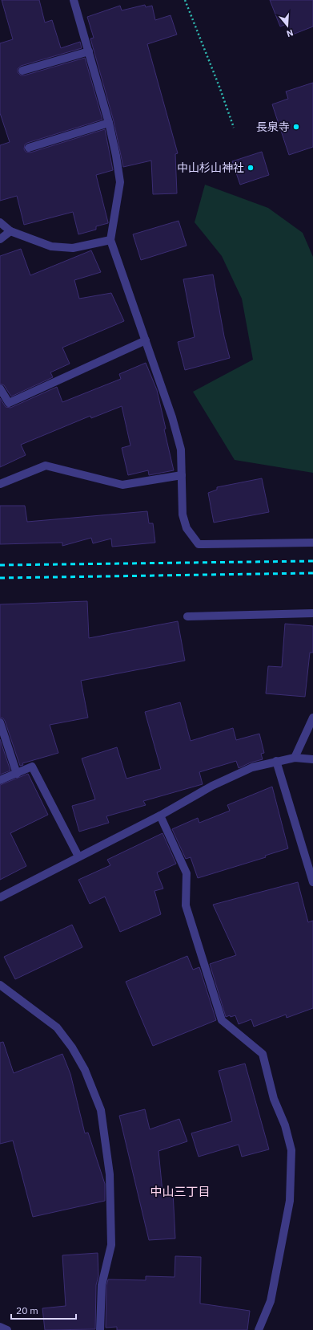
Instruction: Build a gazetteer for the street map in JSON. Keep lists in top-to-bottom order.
{
  "districts": ["中山三丁目"],
  "places": ["長泉寺", "中山杉山神社"],
  "scale_bar": "20 m",
  "north": "bottom"
}
